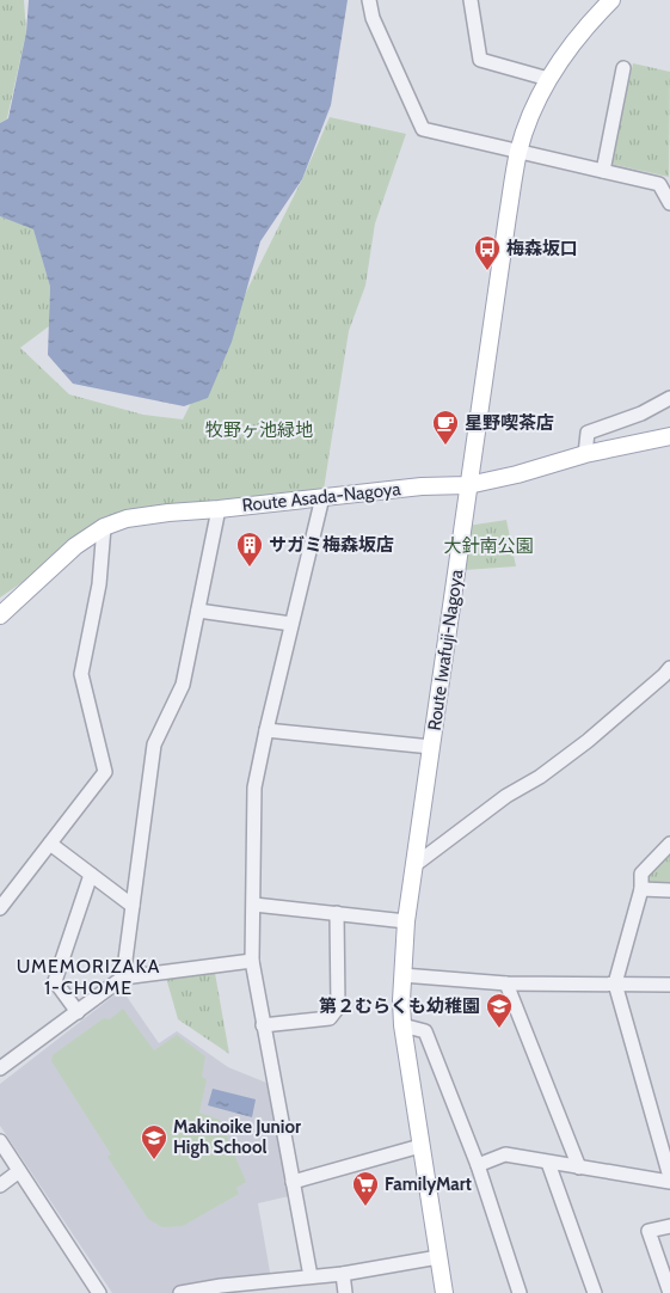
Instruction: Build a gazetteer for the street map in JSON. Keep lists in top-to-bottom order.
{
  "streets": {
    "main road": ["Route Asada-Nagoya", "Route Iwafuji-Nagoya"]
  },
  "crossings": [
    ["Route Asada-Nagoya", "Route Iwafuji-Nagoya"]
  ],
  "districts": ["UMEMORIZAKA 1-CHOME"],
  "parks": ["牧野ヶ池緑地", "大針南公園"],
  "places": {
    "bus stop": ["梅森坂口"],
    "cafe": ["星野喫茶店"],
    "building": ["サガミ梅森坂店"],
    "school or university": ["第２むらくも幼稚園", "Makinoike Junior High School"],
    "supermarket": ["FamilyMart"]
  }
}
